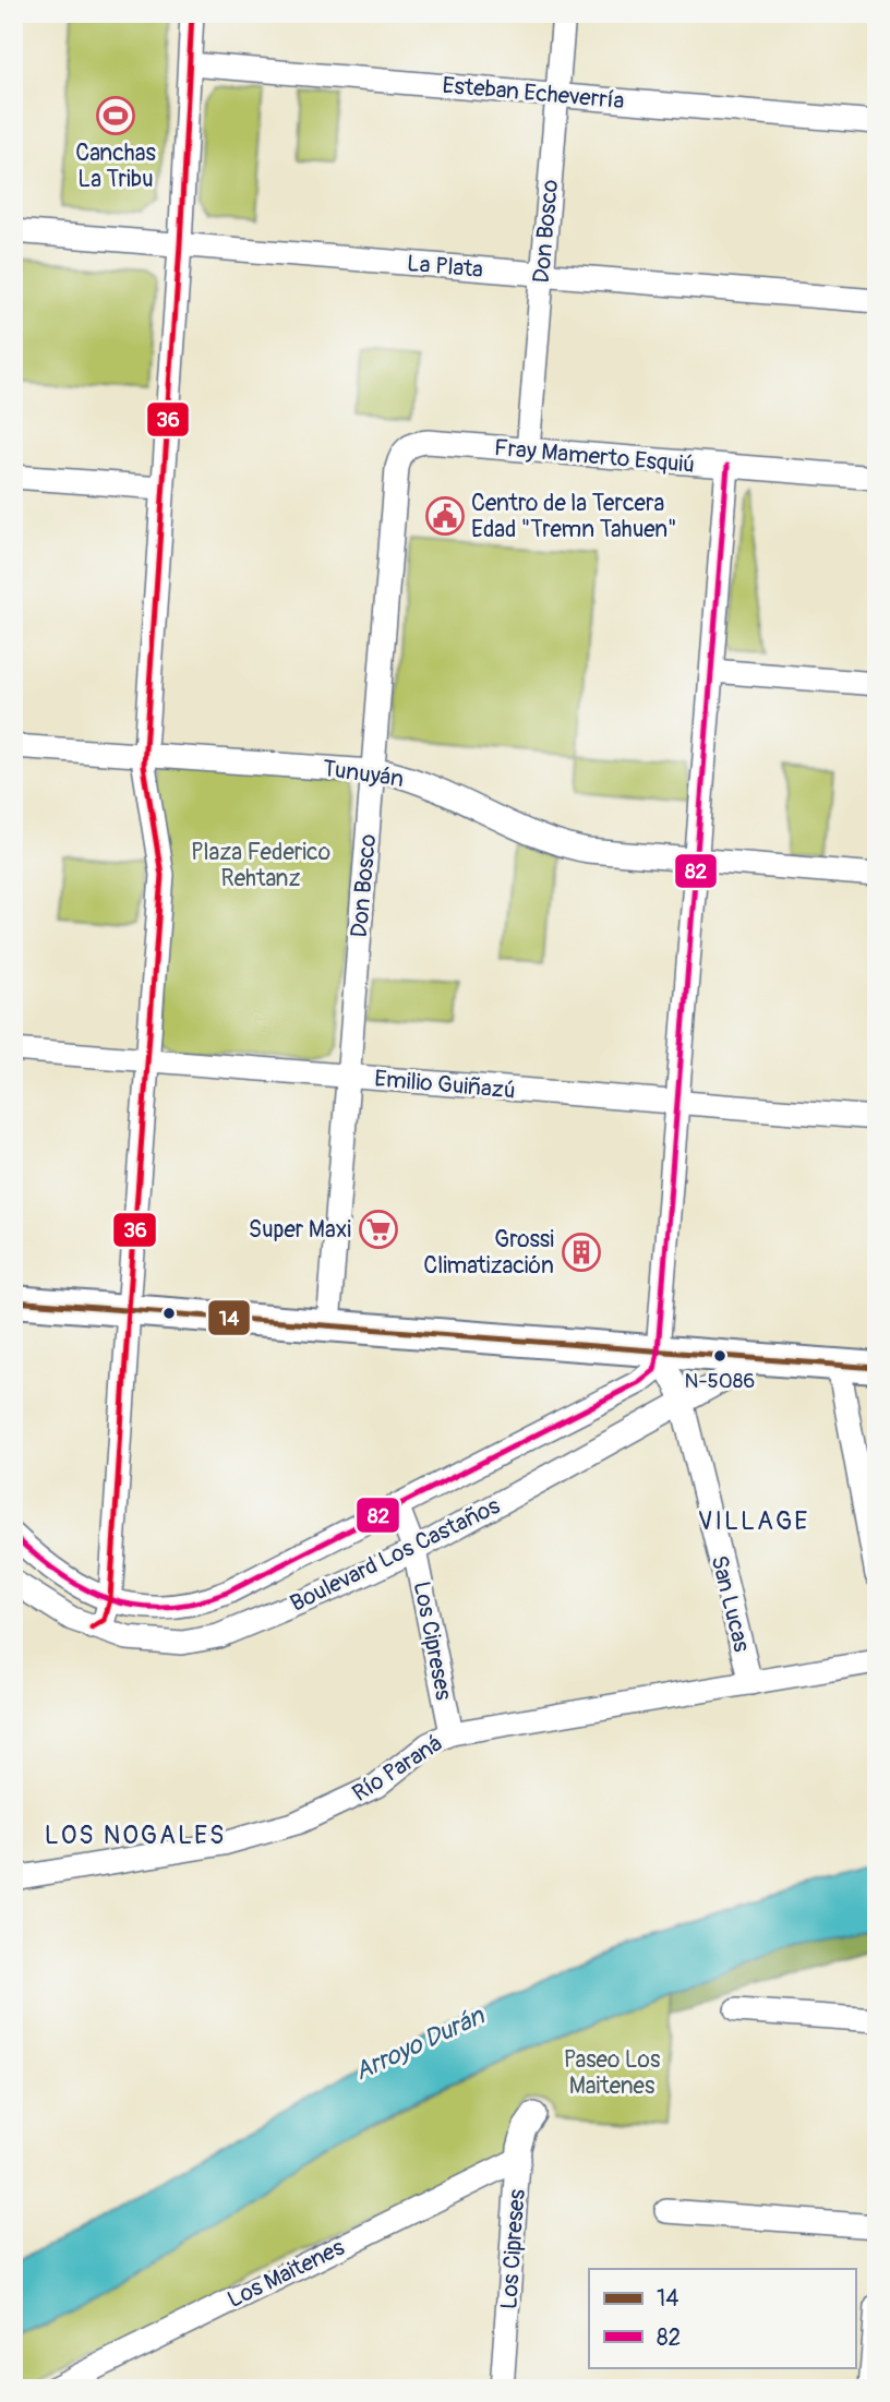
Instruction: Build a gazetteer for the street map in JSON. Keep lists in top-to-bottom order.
{
  "streets": {
    "street": [
      "Esteban Echeverría",
      "Don Bosco",
      "La Plata",
      "Fray Mamerto Esquiú",
      "Tunuyán",
      "Emilio Guiñazú",
      "Boulevard Los Castaños",
      "San Lucas",
      "Los Cipreses",
      "Río Paraná",
      "Los Maitenes"
    ]
  },
  "crossings": [
    ["Esteban Echeverría", "Don Bosco"],
    ["Don Bosco", "La Plata"],
    ["Don Bosco", "Fray Mamerto Esquiú"],
    ["Don Bosco", "Tunuyán"],
    ["Don Bosco", "Emilio Guiñazú"],
    ["Boulevard Los Castaños", "San Lucas"],
    ["Boulevard Los Castaños", "Los Cipreses"],
    ["San Lucas", "Río Paraná"],
    ["Los Cipreses", "Río Paraná"],
    ["Los Cipreses", "Los Maitenes"]
  ],
  "districts": ["VILLAGE", "LOS NOGALES"],
  "water": ["Arroyo Durán"],
  "parks": ["Plaza Federico Rehtanz", "Paseo Los Maitenes"],
  "places": {
    "sports": ["Canchas La Tribu"],
    "public building": ["Centro de la Tercera Edad \"Tremn Tahuen\""],
    "supermarket": ["Super Maxi"],
    "building": ["Grossi Climatización"],
    "other": ["N-5086"]
  },
  "lines": ["transit line 36", "transit line 82", "transit line 14"],
  "legend": ["14", "82"]
}
